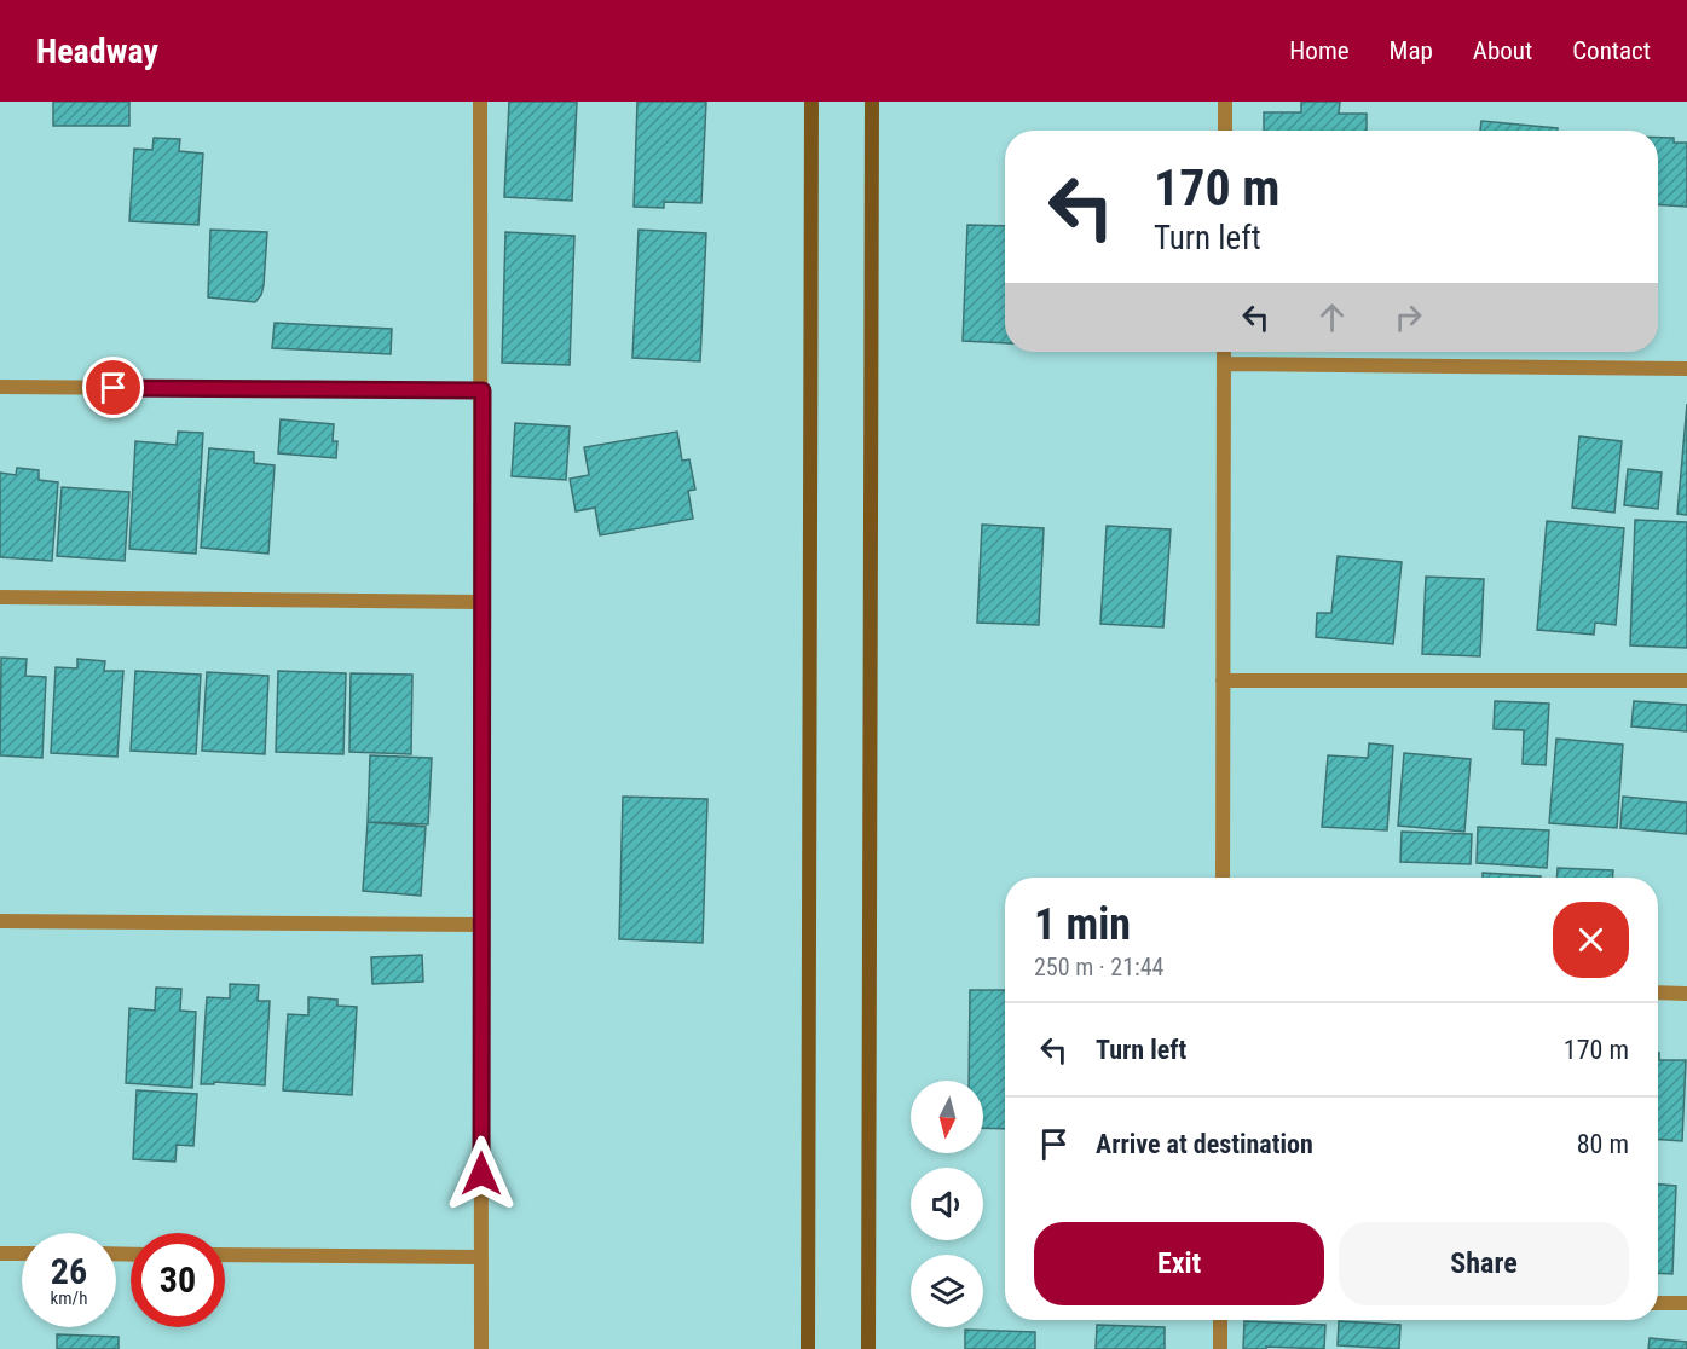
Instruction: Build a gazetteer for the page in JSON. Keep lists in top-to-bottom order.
{
  "north": "bottom",
  "page": {
    "header": "Headway",
    "nav": [
      "Home",
      "Map",
      "About",
      "Contact"
    ],
    "turn": ["170 m", "Turn left"],
    "heading": ["1 min", "250 m · 21:44"],
    "list": [
      {
        "name": "Turn left",
        "value": "170 m"
      },
      {
        "name": "Arrive at destination",
        "value": "80 m"
      }
    ],
    "buttons": ["Exit", "Share"],
    "speed": "26 km/h",
    "limit": "30"
  }
}
